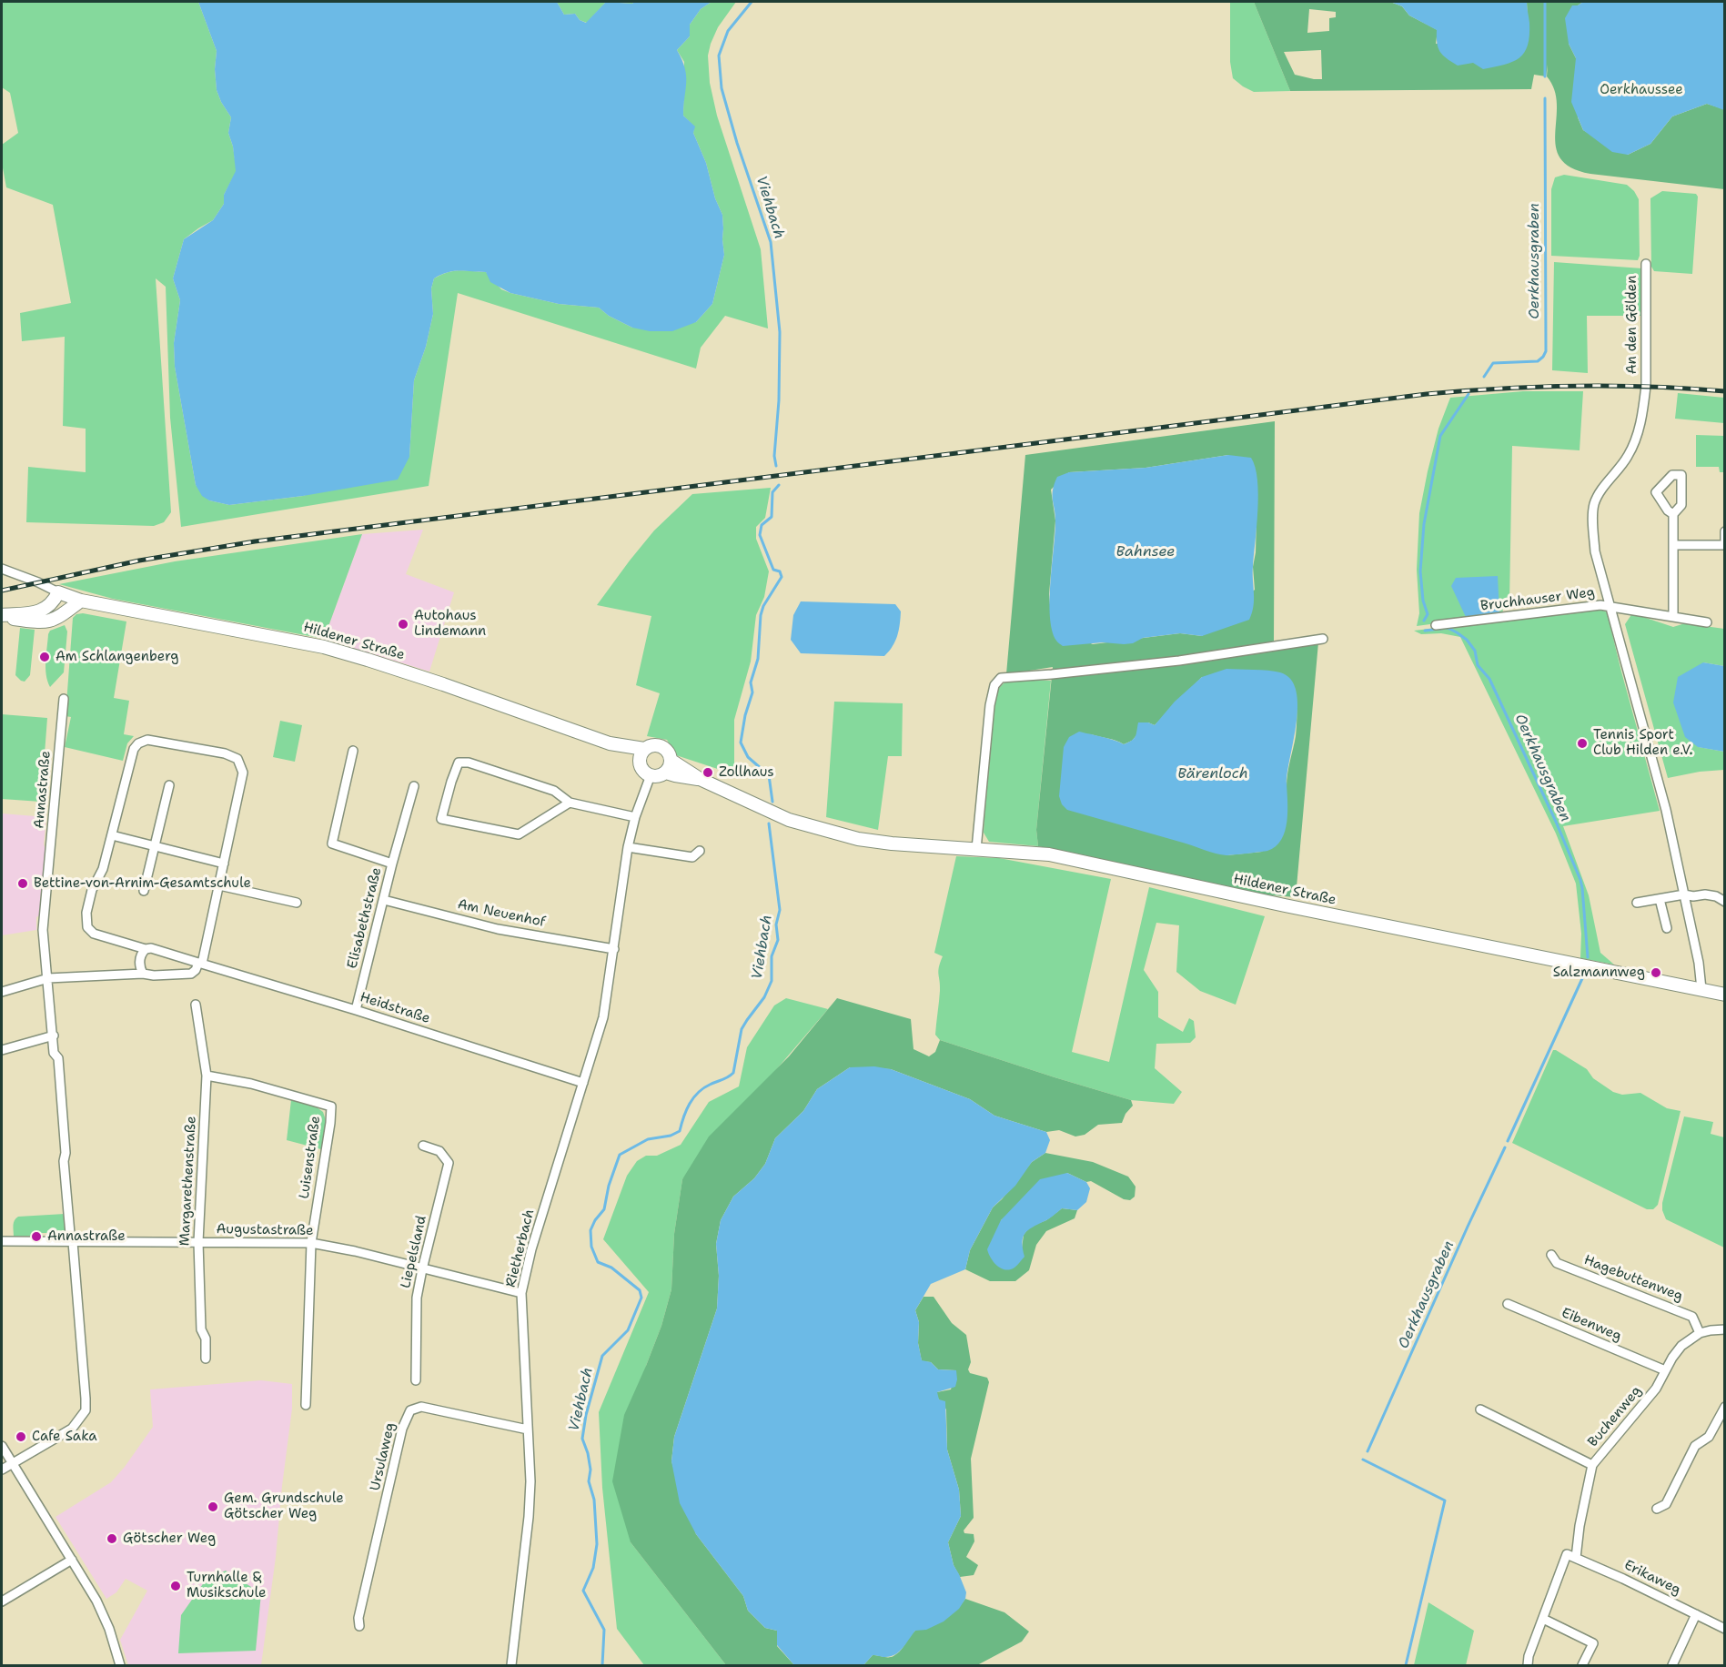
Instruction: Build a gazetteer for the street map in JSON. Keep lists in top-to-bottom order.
{
  "streets": {
    "main road": ["Hildener Straße"],
    "street": [
      "An den Gölden",
      "Bruchhauser Weg",
      "Annastraße",
      "Am Neuenhof",
      "Elisabethstraße",
      "Heidstraße",
      "Luisenstraße",
      "Margarethenstraße",
      "Augustastraße",
      "Rietherbach",
      "Liepelsland",
      "Hagebuttenweg",
      "Eibenweg",
      "Buchenweg",
      "Ursulaweg",
      "Erikaweg"
    ]
  },
  "crossings": [
    ["An den Gölden", "Bruchhauser Weg"],
    ["Hildener Straße", "Rietherbach"],
    ["Annastraße", "Augustastraße"],
    ["Am Neuenhof", "Elisabethstraße"],
    ["Am Neuenhof", "Rietherbach"],
    ["Elisabethstraße", "Heidstraße"],
    ["Heidstraße", "Rietherbach"],
    ["Luisenstraße", "Margarethenstraße"],
    ["Luisenstraße", "Augustastraße"],
    ["Margarethenstraße", "Augustastraße"],
    ["Augustastraße", "Rietherbach"],
    ["Augustastraße", "Liepelsland"],
    ["Rietherbach", "Ursulaweg"],
    ["Hagebuttenweg", "Buchenweg"],
    ["Eibenweg", "Buchenweg"],
    ["Buchenweg", "Erikaweg"]
  ],
  "water": [
    "Viehbach",
    "Oerkhausgraben",
    "Bahnsee",
    "Bärenloch"
  ],
  "parks": ["Oerkhaussee"],
  "places": [
    "Autohaus Lindemann",
    "Am Schlangenberg",
    "Tennis Sport Club Hilden e.V.",
    "Zollhaus",
    "Bettine-von-Arnim-Gesamtschule",
    "Salzmannweg",
    "Annastraße",
    "Cafe Saka",
    "Gem. Grundschule Götscher Weg",
    "Götscher Weg",
    "Turnhalle & Musikschule"
  ]
}
